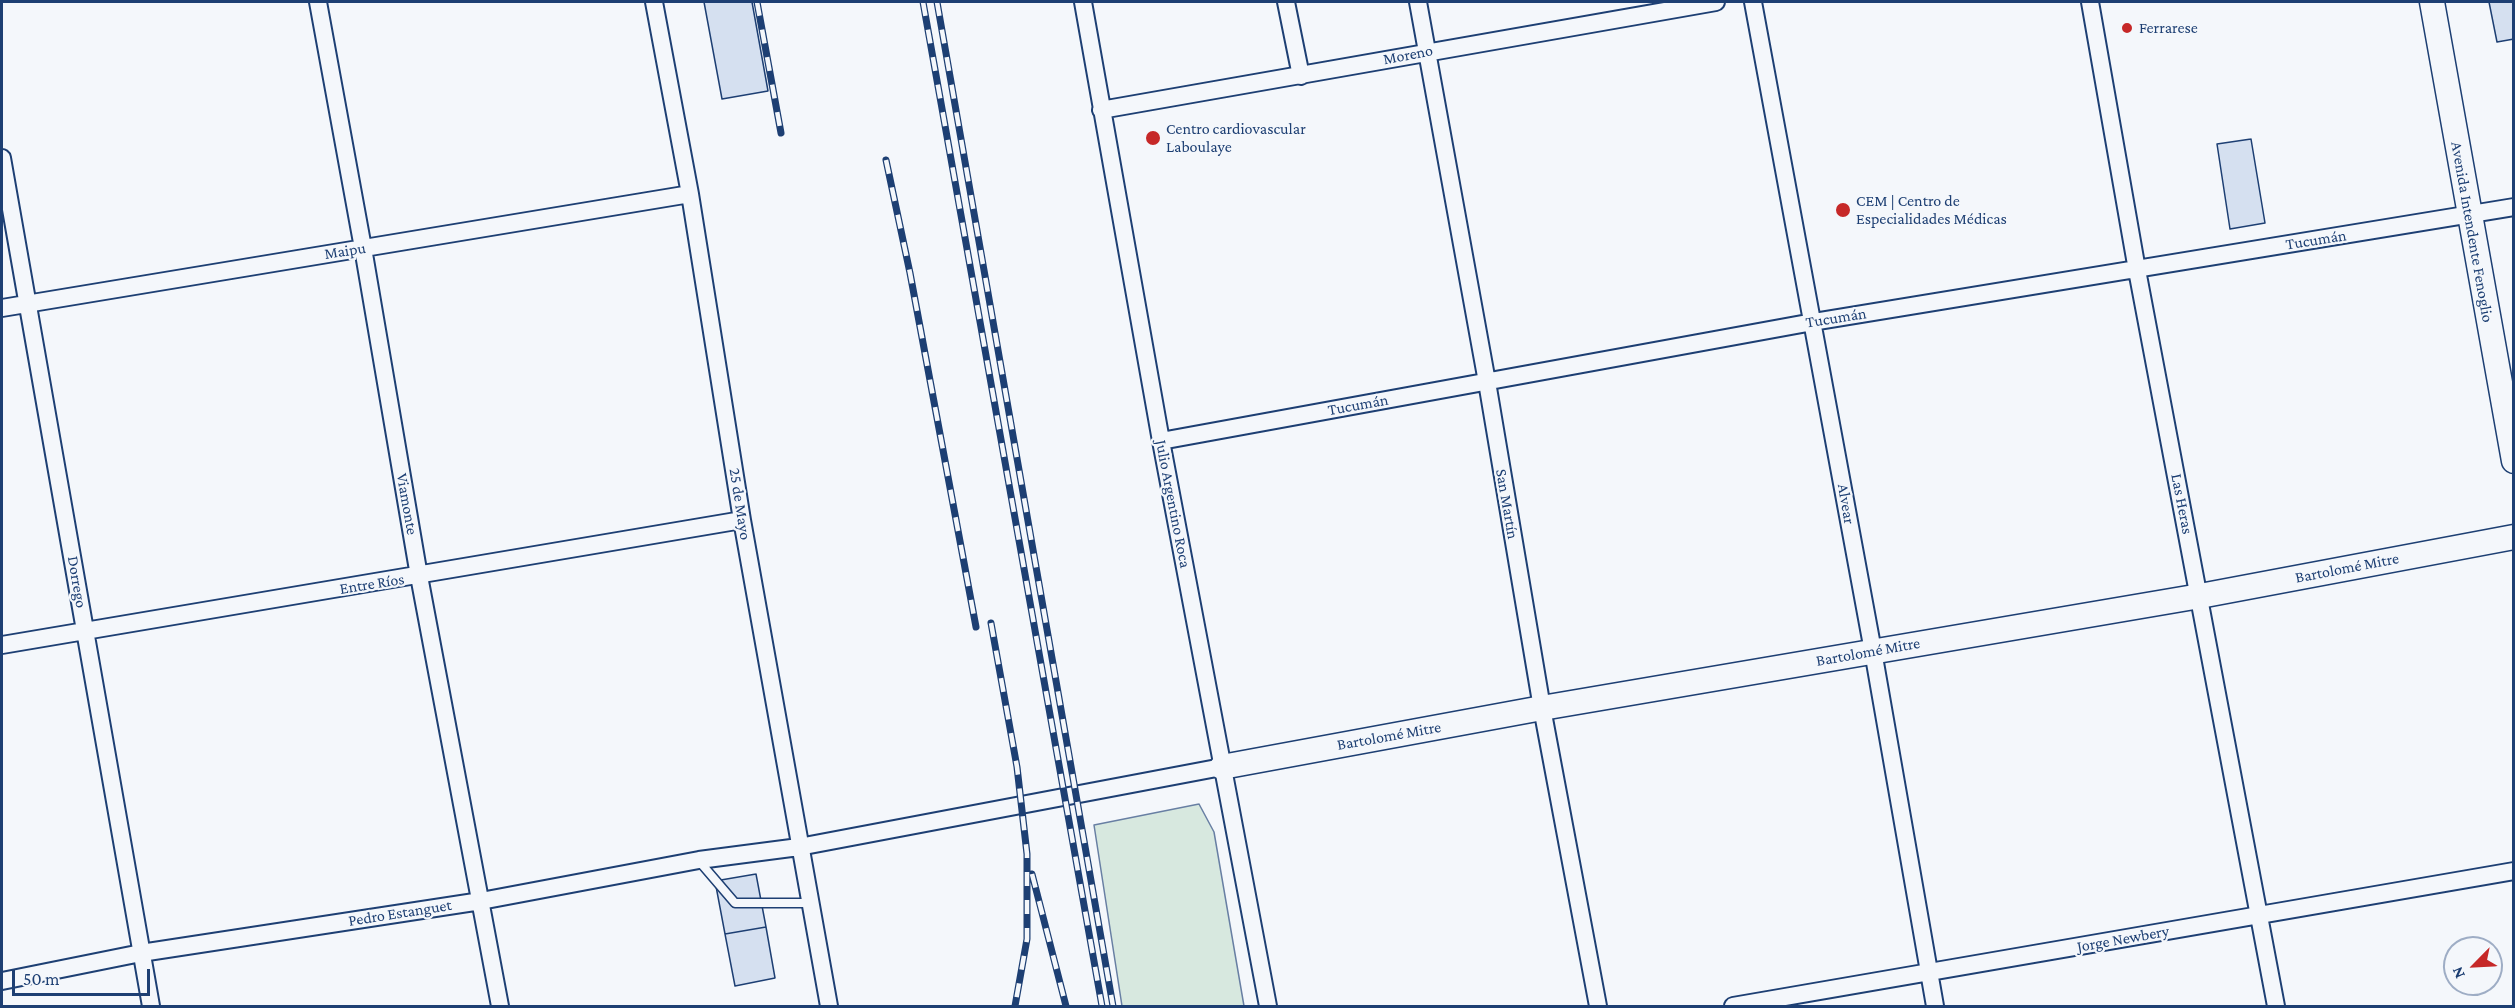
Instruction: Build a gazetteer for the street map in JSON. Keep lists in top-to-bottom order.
{
  "streets": {
    "main road": ["Avenida Intendente Fenoglio", "Bartolomé Mitre"],
    "street": [
      "Moreno",
      "Tucumán",
      "Maipu",
      "Viamonte",
      "25 de Mayo",
      "Julio Argentino Roca",
      "San Martín",
      "Alvear",
      "Las Heras",
      "Dorrego",
      "Entre Ríos",
      "Pedro Estanguet",
      "Jorge Newbery"
    ]
  },
  "crossings": [
    ["Moreno", "Julio Argentino Roca"],
    ["Moreno", "San Martín"],
    ["Avenida Intendente Fenoglio", "Tucumán"],
    ["Tucumán", "Julio Argentino Roca"],
    ["Tucumán", "San Martín"],
    ["Tucumán", "Alvear"],
    ["Tucumán", "Las Heras"],
    ["Maipu", "Viamonte"],
    ["Maipu", "25 de Mayo"],
    ["Maipu", "Dorrego"],
    ["Viamonte", "Entre Ríos"],
    ["Viamonte", "Pedro Estanguet"],
    ["25 de Mayo", "Entre Ríos"],
    ["25 de Mayo", "Pedro Estanguet"],
    ["Julio Argentino Roca", "Bartolomé Mitre"],
    ["Julio Argentino Roca", "Pedro Estanguet"],
    ["San Martín", "Bartolomé Mitre"],
    ["Alvear", "Bartolomé Mitre"],
    ["Alvear", "Jorge Newbery"],
    ["Las Heras", "Bartolomé Mitre"],
    ["Las Heras", "Jorge Newbery"],
    ["Bartolomé Mitre", "Pedro Estanguet"],
    ["Dorrego", "Entre Ríos"],
    ["Dorrego", "Pedro Estanguet"]
  ],
  "places": ["Ferrarese", "Centro cardiovascular Laboulaye", "CEM | Centro de Especialidades Médicas"],
  "scale_bar": "50 m",
  "north": "bottom left"
}
